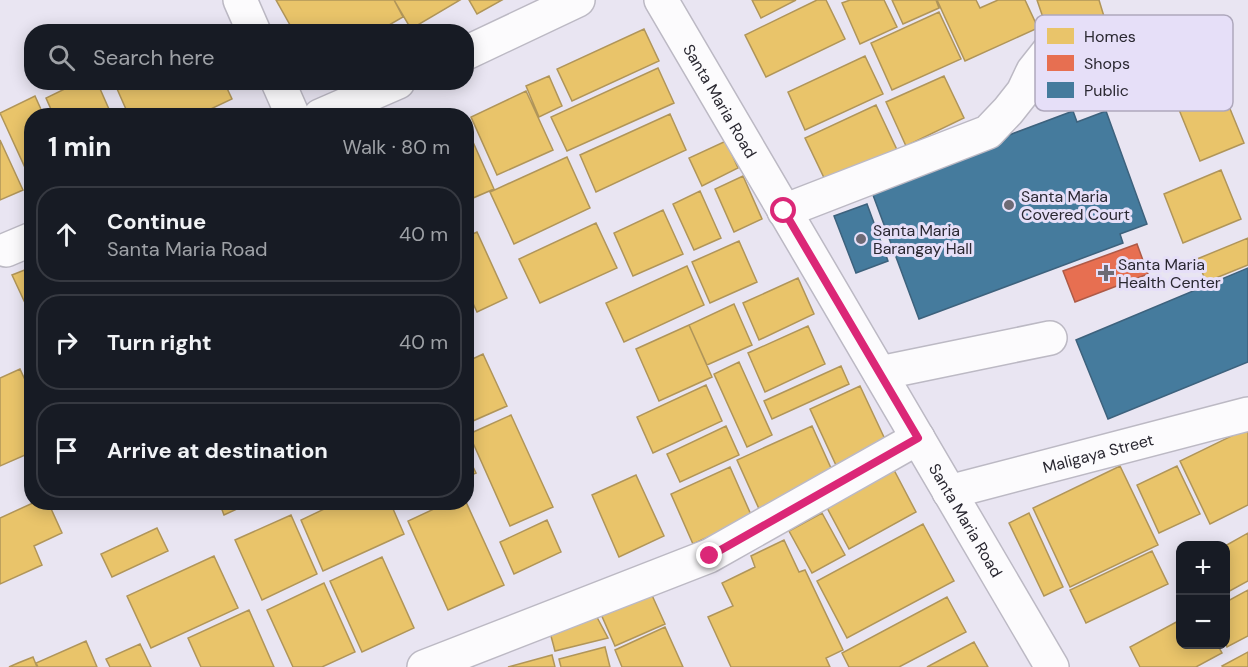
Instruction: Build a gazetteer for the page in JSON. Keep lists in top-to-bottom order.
{
  "streets": {
    "street": ["Santa Maria Road", "Maligaya Street"]
  },
  "crossings": [
    ["Santa Maria Road", "Maligaya Street"]
  ],
  "places": {
    "other": ["Santa Maria Covered Court", "Santa Maria Barangay Hall"],
    "health": ["Santa Maria Health Center"]
  },
  "legend": ["Homes", "Shops", "Public"],
  "page": {
    "search": "Search here",
    "heading": ["1 min", "Walk · 80 m"],
    "list": [
      ["Continue", "Santa Maria Road", "40 m"],
      ["Turn right", "40 m"],
      "Arrive at destination"
    ],
    "map_buttons": ["+", "−"]
  }
}
